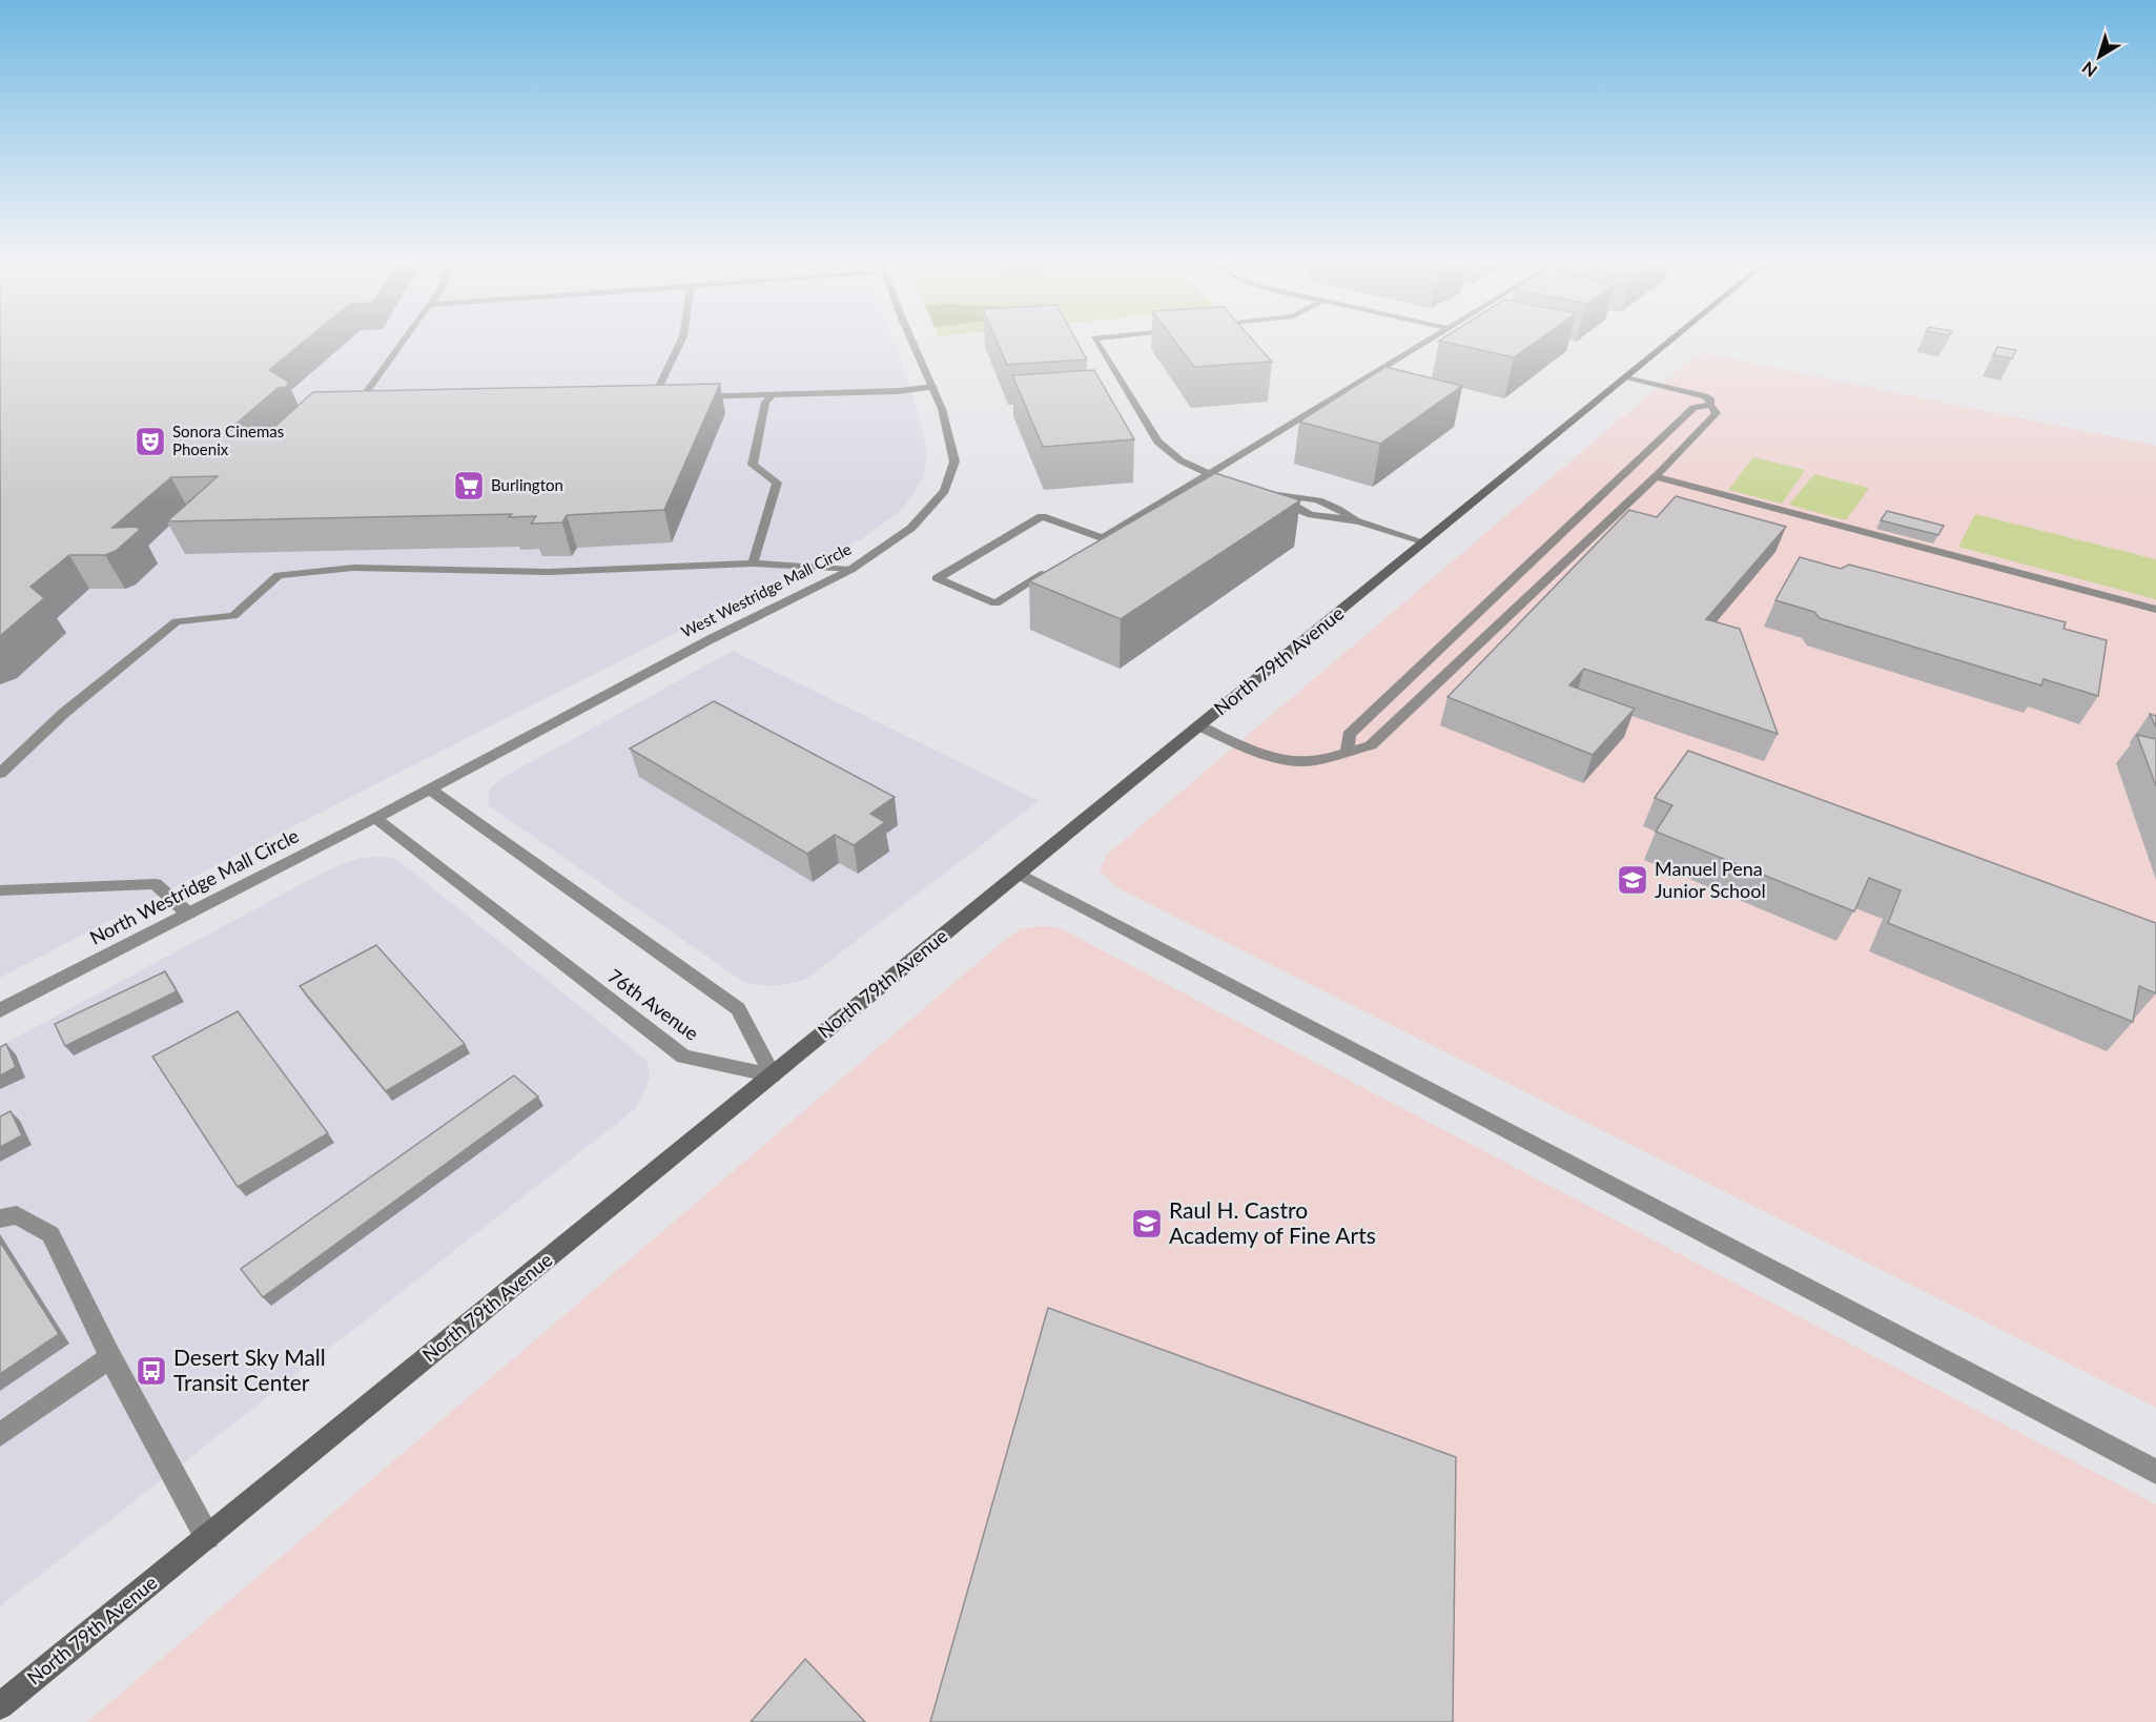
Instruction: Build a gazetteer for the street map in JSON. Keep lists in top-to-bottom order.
{
  "streets": {
    "street": [
      "West Westridge Mall Circle",
      "North 79th Avenue",
      "North Westridge Mall Circle",
      "76th Avenue"
    ]
  },
  "crossings": [
    ["West Westridge Mall Circle", "North Westridge Mall Circle"],
    ["North 79th Avenue", "76th Avenue"],
    ["North Westridge Mall Circle", "76th Avenue"]
  ],
  "places": {
    "theatre": ["Sonora Cinemas Phoenix"],
    "supermarket": ["Burlington"],
    "school or university": ["Manuel Pena Junior School", "Raul H. Castro Academy of Fine Arts"],
    "bus stop": ["Desert Sky Mall Transit Center"]
  },
  "north": "bottom left"
}
